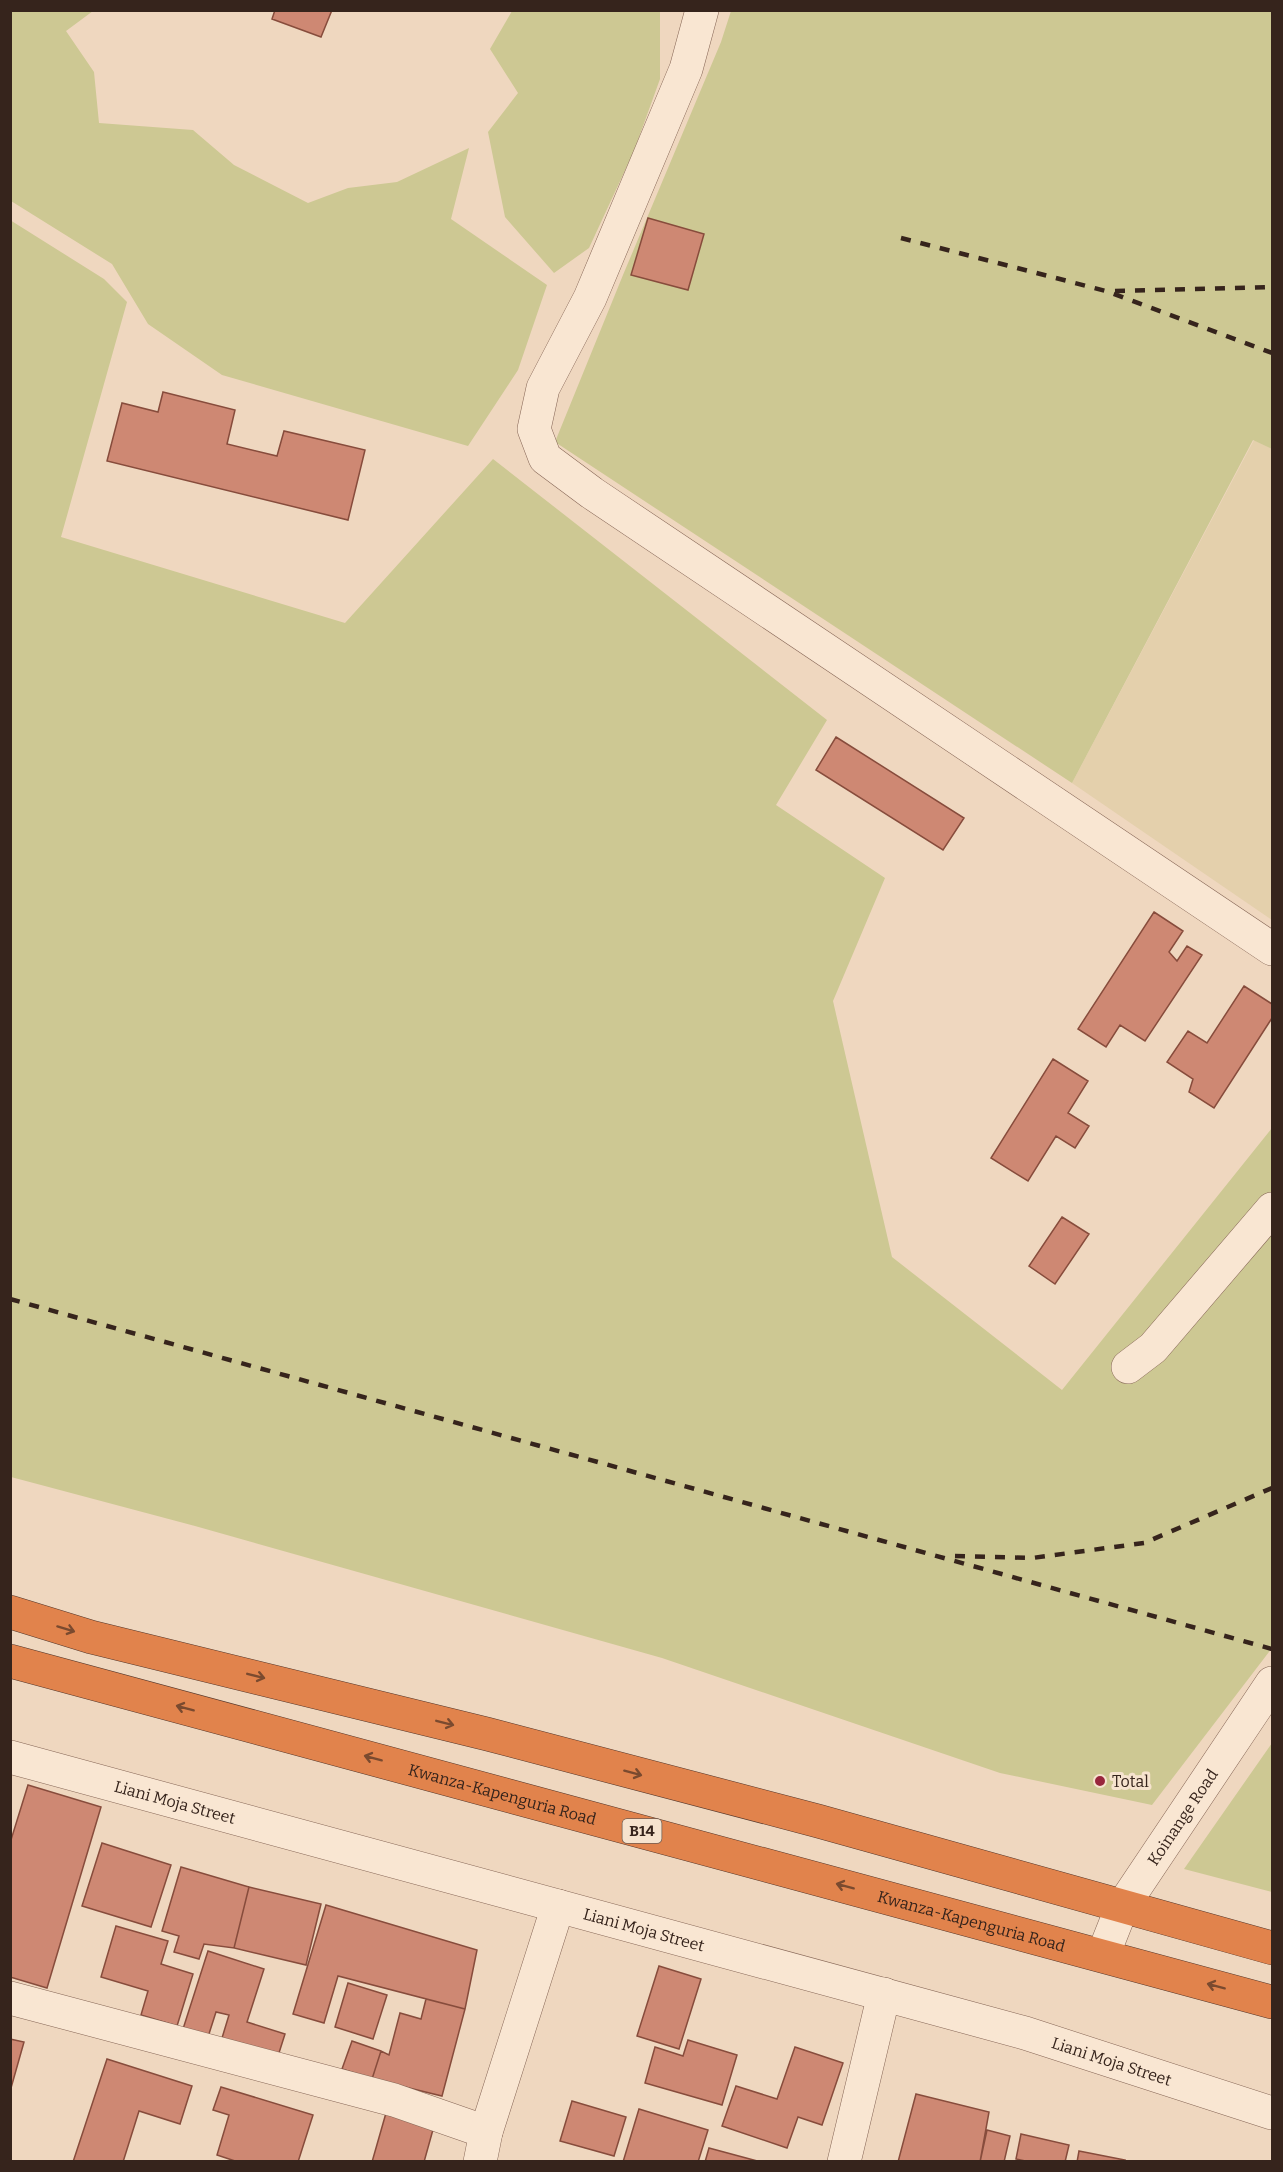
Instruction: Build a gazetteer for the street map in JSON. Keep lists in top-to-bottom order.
{
  "streets": {
    "highway": ["Kwanza-Kapenguria Road", "B14"],
    "street": ["Liani Moja Street", "Koinange Road"]
  },
  "crossings": [
    ["Kwanza-Kapenguria Road", "Koinange Road"]
  ],
  "places": ["Total"]
}
